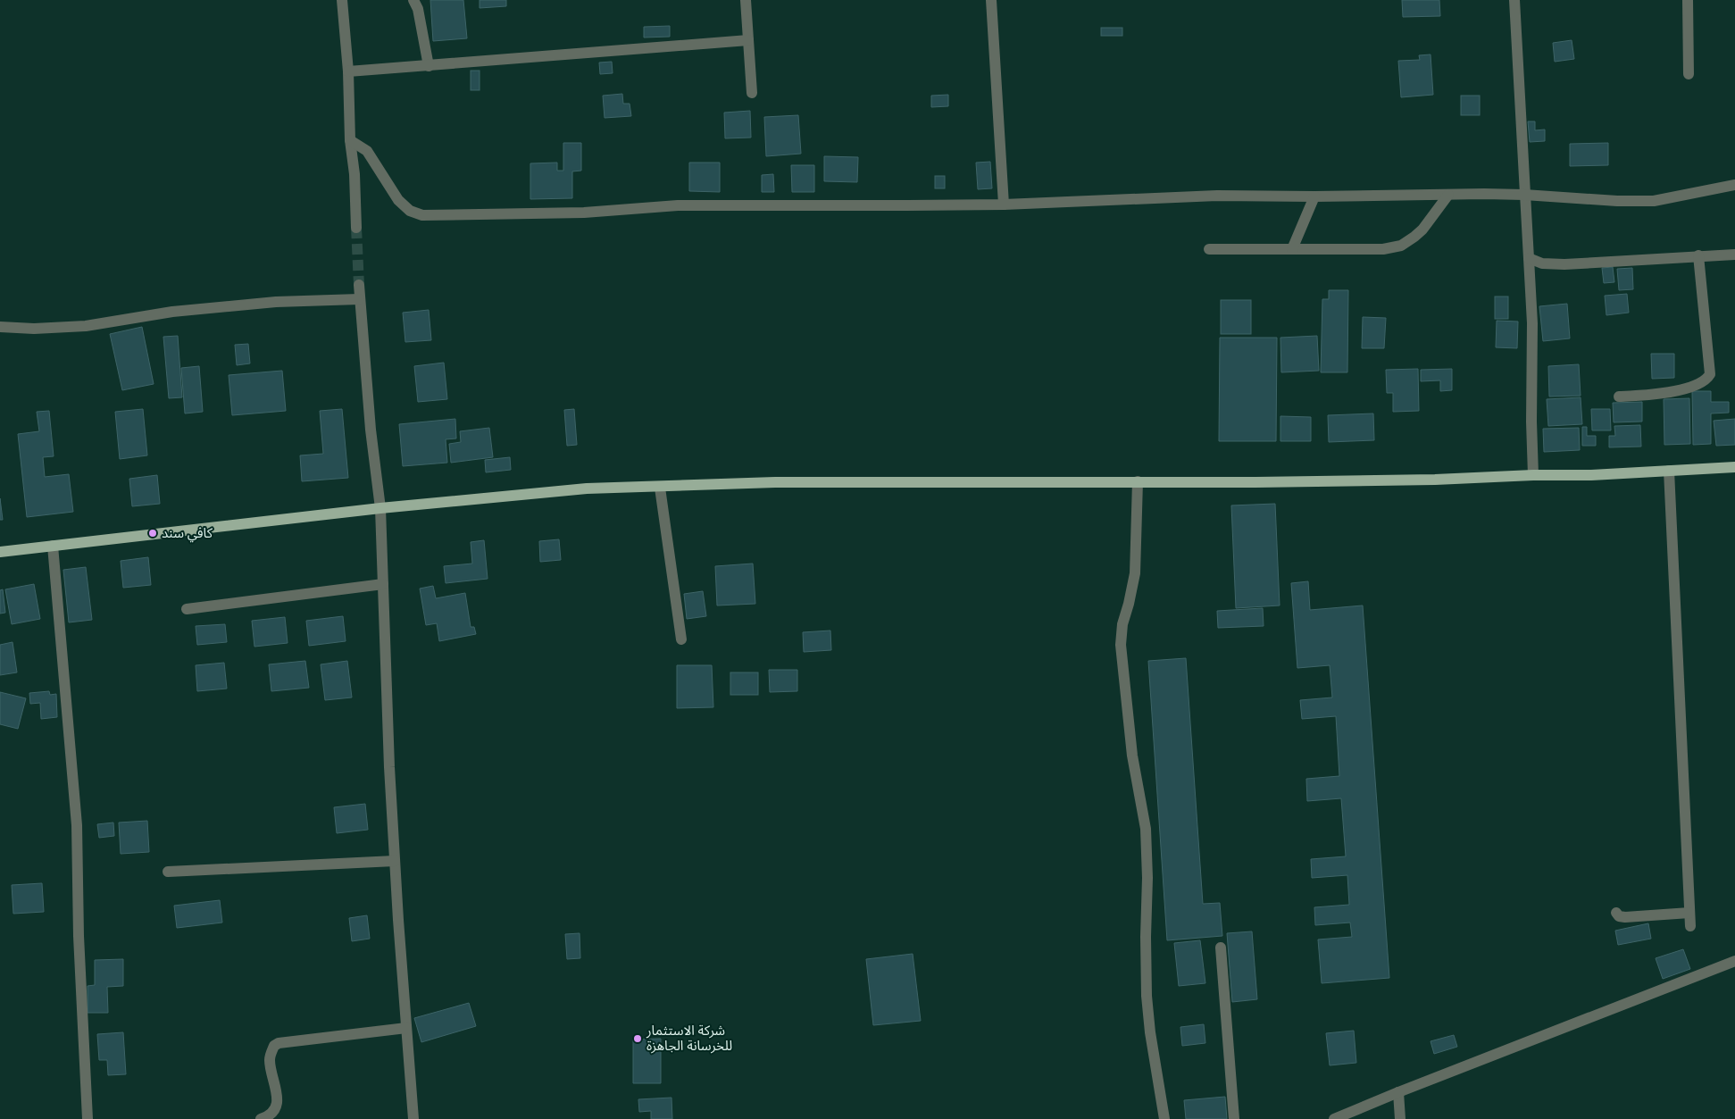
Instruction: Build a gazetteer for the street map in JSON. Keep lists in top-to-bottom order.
{
  "places": ["كافي سند", "شركة الاستثمار للخرسانة الجاهزة"]
}
